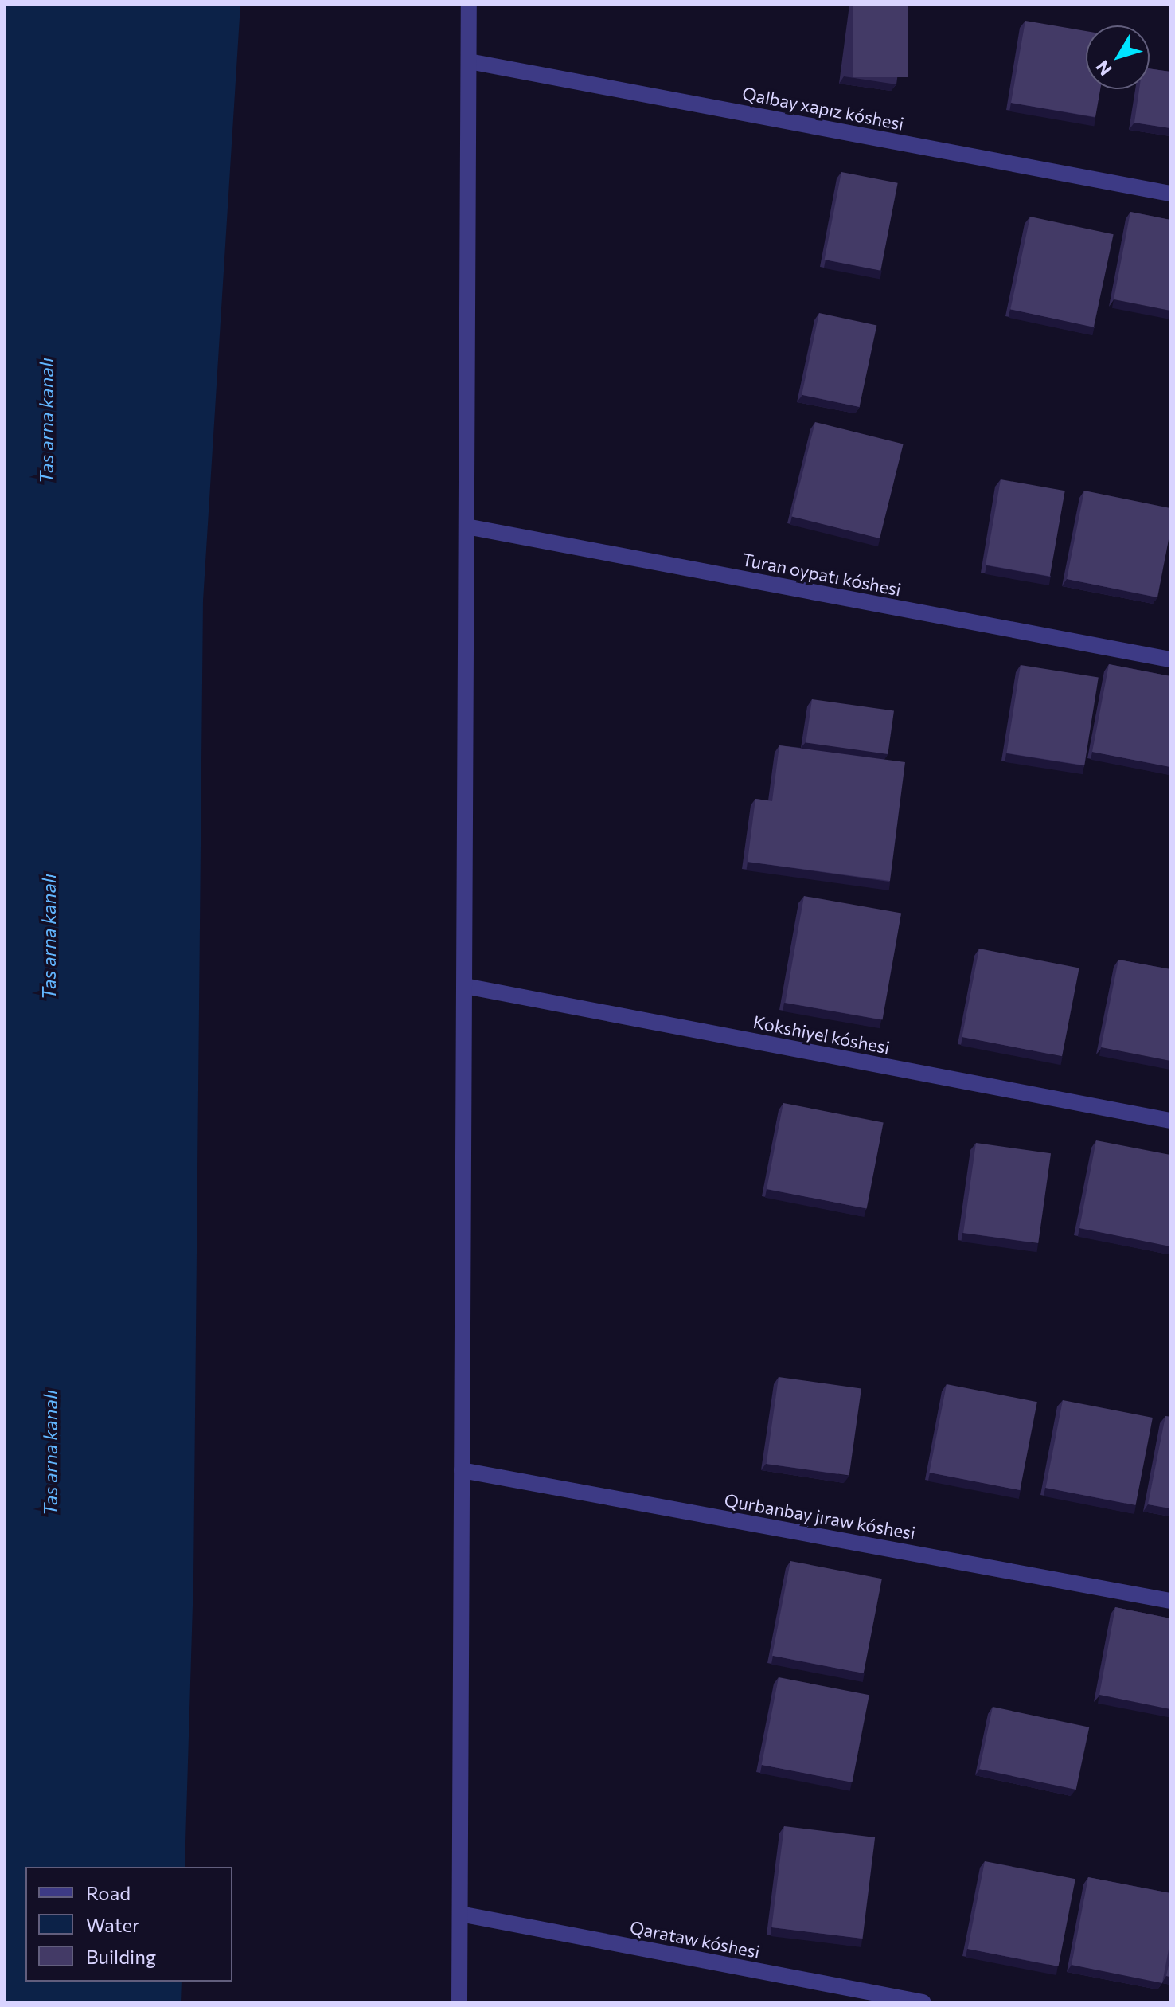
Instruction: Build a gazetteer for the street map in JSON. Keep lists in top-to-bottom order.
{
  "streets": {
    "street": [
      "Qalbay xapız kóshesi",
      "Turan oypatı kóshesi",
      "Kokshiyel kóshesi",
      "Qurbanbay jıraw kóshesi",
      "Qarataw kóshesi"
    ]
  },
  "water": ["Tas arna kanalı"],
  "legend": ["Road", "Water", "Building"],
  "north": "bottom left"
}
